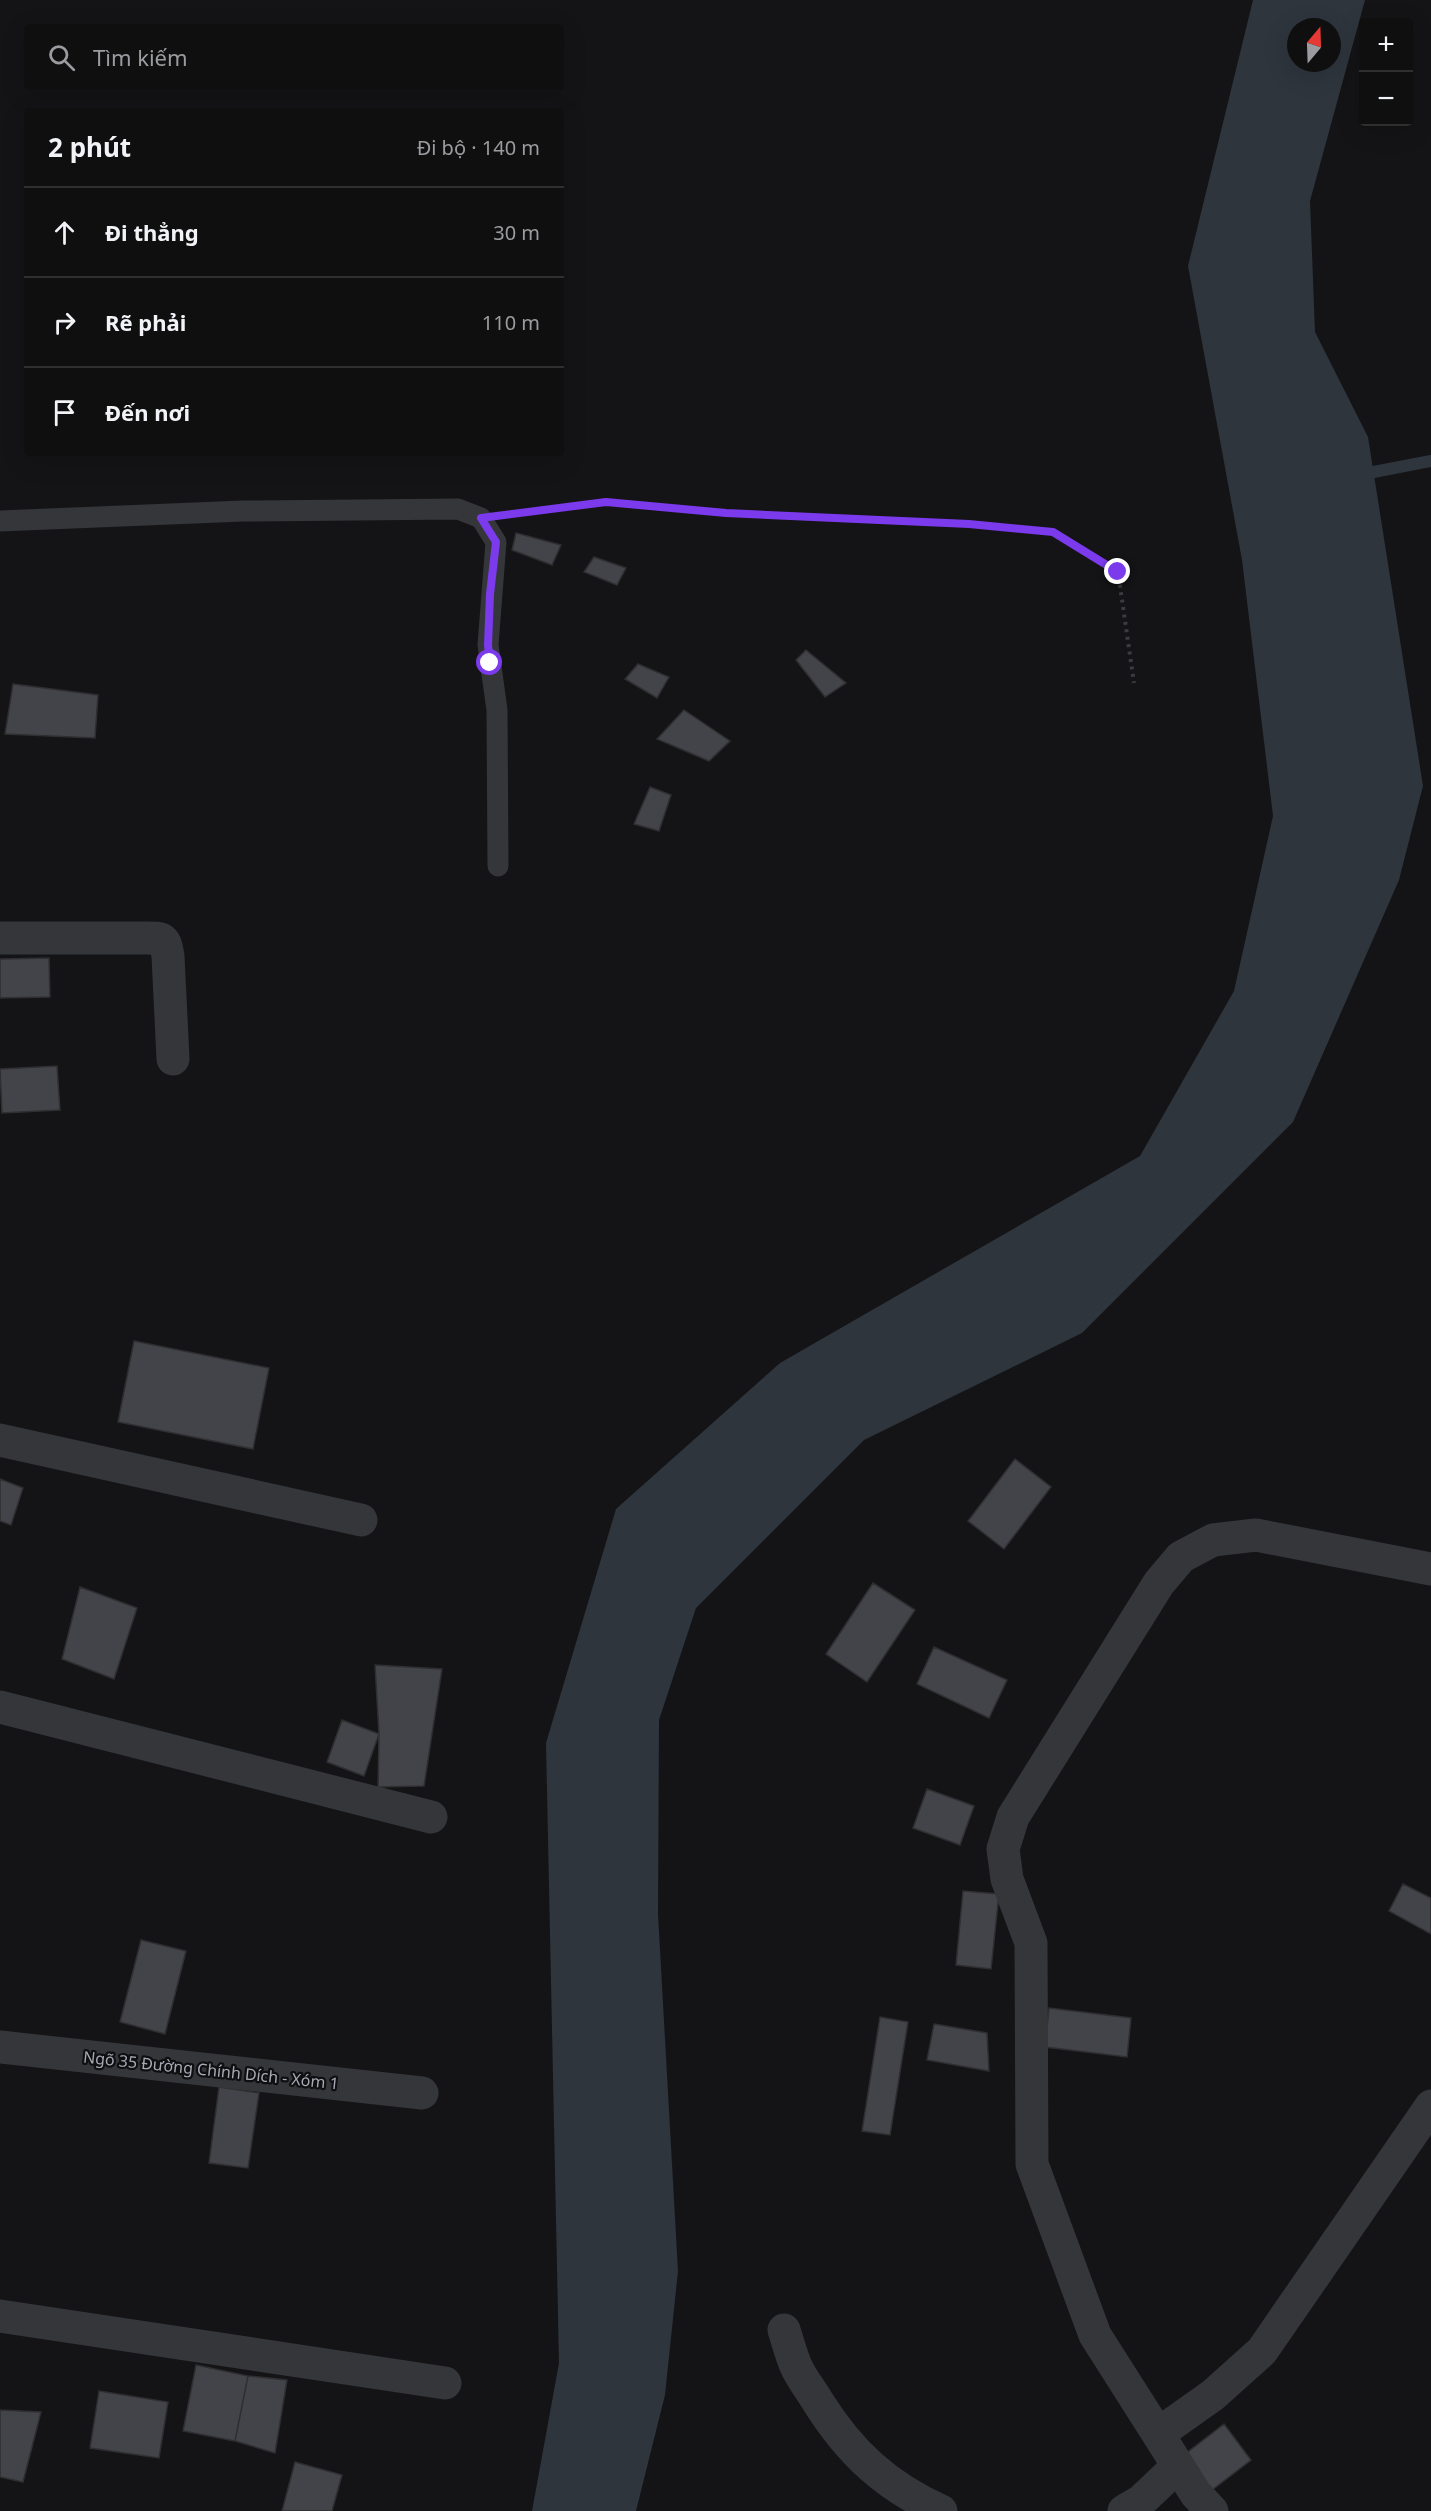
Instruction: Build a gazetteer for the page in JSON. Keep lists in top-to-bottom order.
{
  "streets": {
    "street": ["Ngõ 35 Đường Chính Dích - Xóm 1"]
  },
  "north": "top",
  "page": {
    "map_buttons": ["+", "−"],
    "search": "Tìm kiếm",
    "heading": ["2 phút", "Đi bộ · 140 m"],
    "list": [
      ["Đi thẳng", "30 m"],
      ["Rẽ phải", "110 m"],
      "Đến nơi"
    ]
  }
}
